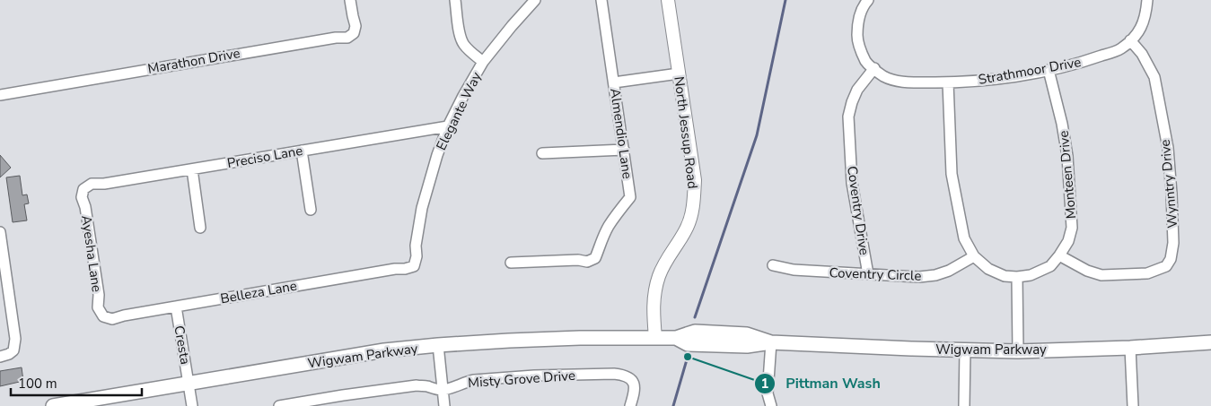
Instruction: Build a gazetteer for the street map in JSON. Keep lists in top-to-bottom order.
{
  "streets": {
    "main road": ["Wigwam Parkway"],
    "street": [
      "Marathon Drive",
      "Strathmoor Drive",
      "Elegante Way",
      "North Jessup Road",
      "Almendio Lane",
      "Preciso Lane",
      "Monteen Drive",
      "Wynntry Drive",
      "Coventry Drive",
      "Ayesha Lane",
      "Coventry Circle",
      "Belleza Lane",
      "Cresta",
      "Misty Grove Drive"
    ]
  },
  "crossings": [
    ["Strathmoor Drive", "Monteen Drive"],
    ["Strathmoor Drive", "Wynntry Drive"],
    ["Strathmoor Drive", "Coventry Drive"],
    ["Elegante Way", "Preciso Lane"],
    ["Elegante Way", "Belleza Lane"],
    ["North Jessup Road", "Wigwam Parkway"],
    ["Preciso Lane", "Ayesha Lane"],
    ["Monteen Drive", "Wynntry Drive"],
    ["Coventry Drive", "Coventry Circle"],
    ["Ayesha Lane", "Belleza Lane"],
    ["Belleza Lane", "Cresta"],
    ["Cresta", "Wigwam Parkway"]
  ],
  "places": ["Pittman Wash"],
  "scale_bar": "100 m"
}
